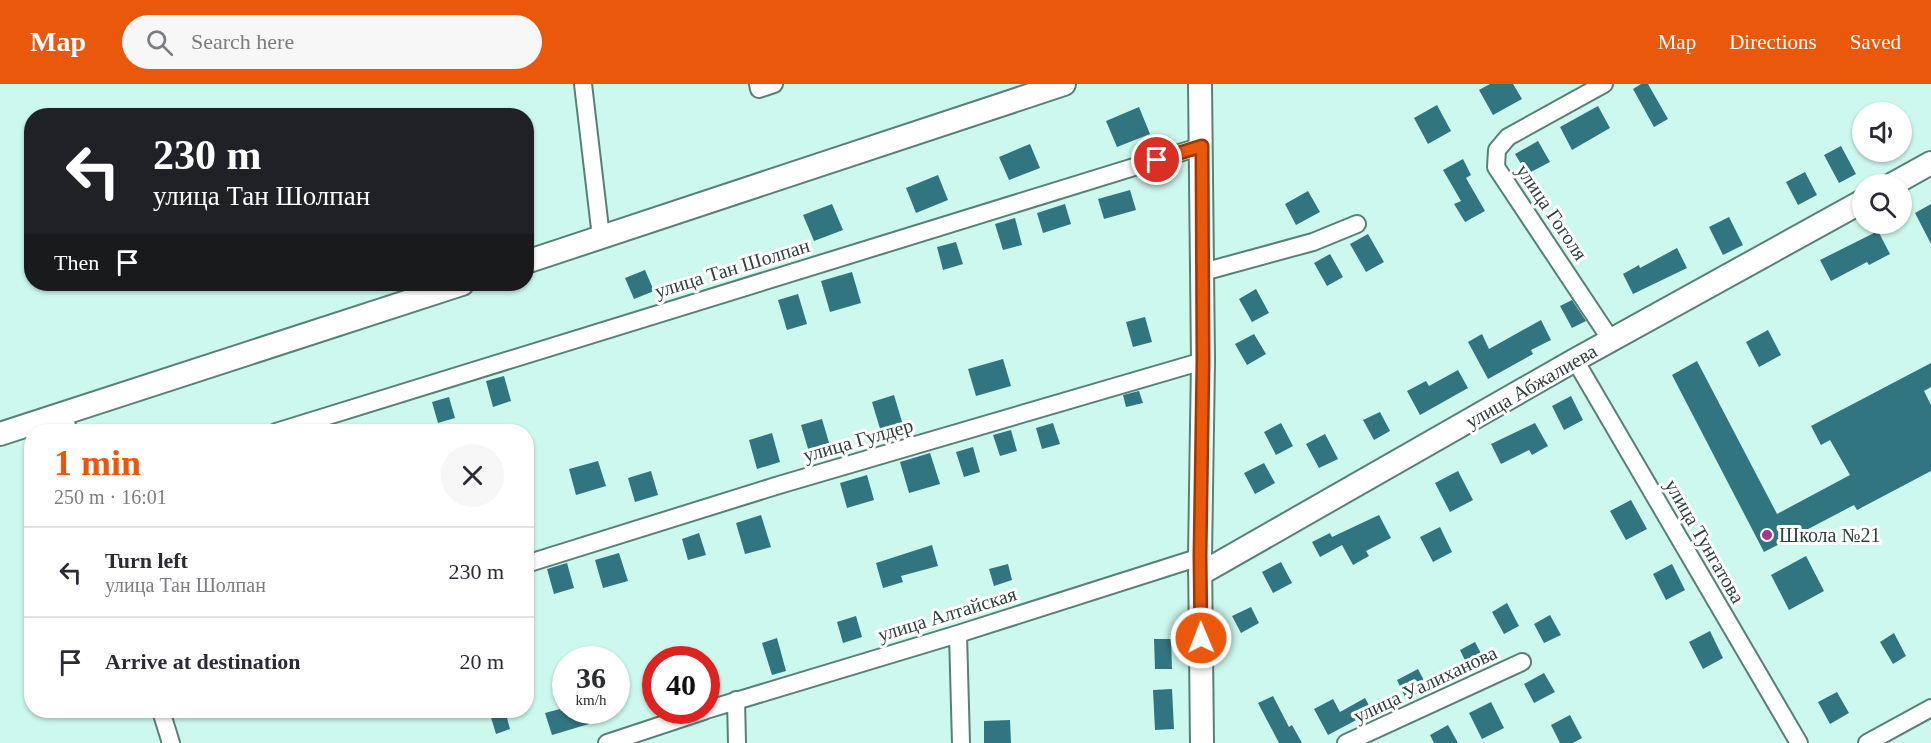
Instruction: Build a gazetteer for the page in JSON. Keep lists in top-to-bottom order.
{
  "streets": {
    "street": [
      "улица Гоголя",
      "улица Тан Шолпан",
      "улица Абжалиева",
      "улица Гулдер",
      "улица Тунгатова",
      "улица Алтайская",
      "улица Уалиханова"
    ]
  },
  "crossings": [
    ["улица Гоголя", "улица Абжалиева"],
    ["улица Абжалиева", "улица Тунгатова"],
    ["улица Абжалиева", "улица Алтайская"]
  ],
  "places": ["Школа №21"],
  "page": {
    "header": "Map",
    "search": "Search here",
    "nav": ["Map", "Directions", "Saved"],
    "turn": ["230 m", "улица Тан Шолпан"],
    "then": "Then",
    "heading": ["1 min", "250 m · 16:01"],
    "list": [
      {
        "name": "Turn left",
        "note": "улица Тан Шолпан",
        "value": "230 m"
      },
      {
        "name": "Arrive at destination",
        "value": "20 m"
      }
    ],
    "speed": "36 km/h",
    "limit": "40"
  }
}
